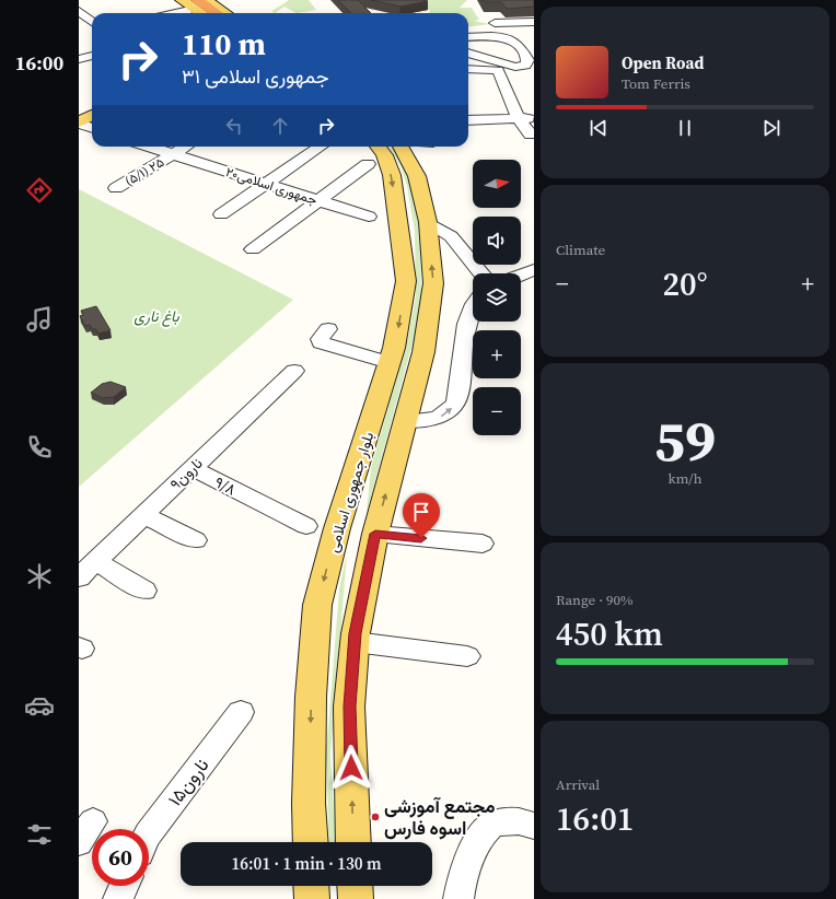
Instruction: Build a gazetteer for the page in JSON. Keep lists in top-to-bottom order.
{
  "streets": {
    "main road": ["بلوار جمهوری اسلامی"],
    "street": [
      "(۵/۱) ۲۵",
      "جمهوری اسلامی۲۰",
      "نارون۹",
      "۹/۸",
      "نارون۱۵"
    ]
  },
  "crossings": [
    ["(۵/۱) ۲۵", "جمهوری اسلامی۲۰"],
    ["نارون۹", "۹/۸"]
  ],
  "parks": ["باغ ناری"],
  "places": ["مجتمع آموزشی اسوه فارس"],
  "north": "right",
  "page": {
    "tabs": "16:00",
    "turn": ["110 m", "جمهوری اسلامی ۳۱"],
    "song": ["Open Road", "Tom Ferris"],
    "map_buttons": ["+", "−"],
    "tile": [
      "Climate",
      ["59", "km/h"],
      ["Range · 90%", "450 km"],
      ["Arrival", "16:01"]
    ],
    "heat": ["−", "20°", "+"],
    "limit": "60",
    "trip": "16:01 · 1 min · 130 m"
  }
}
